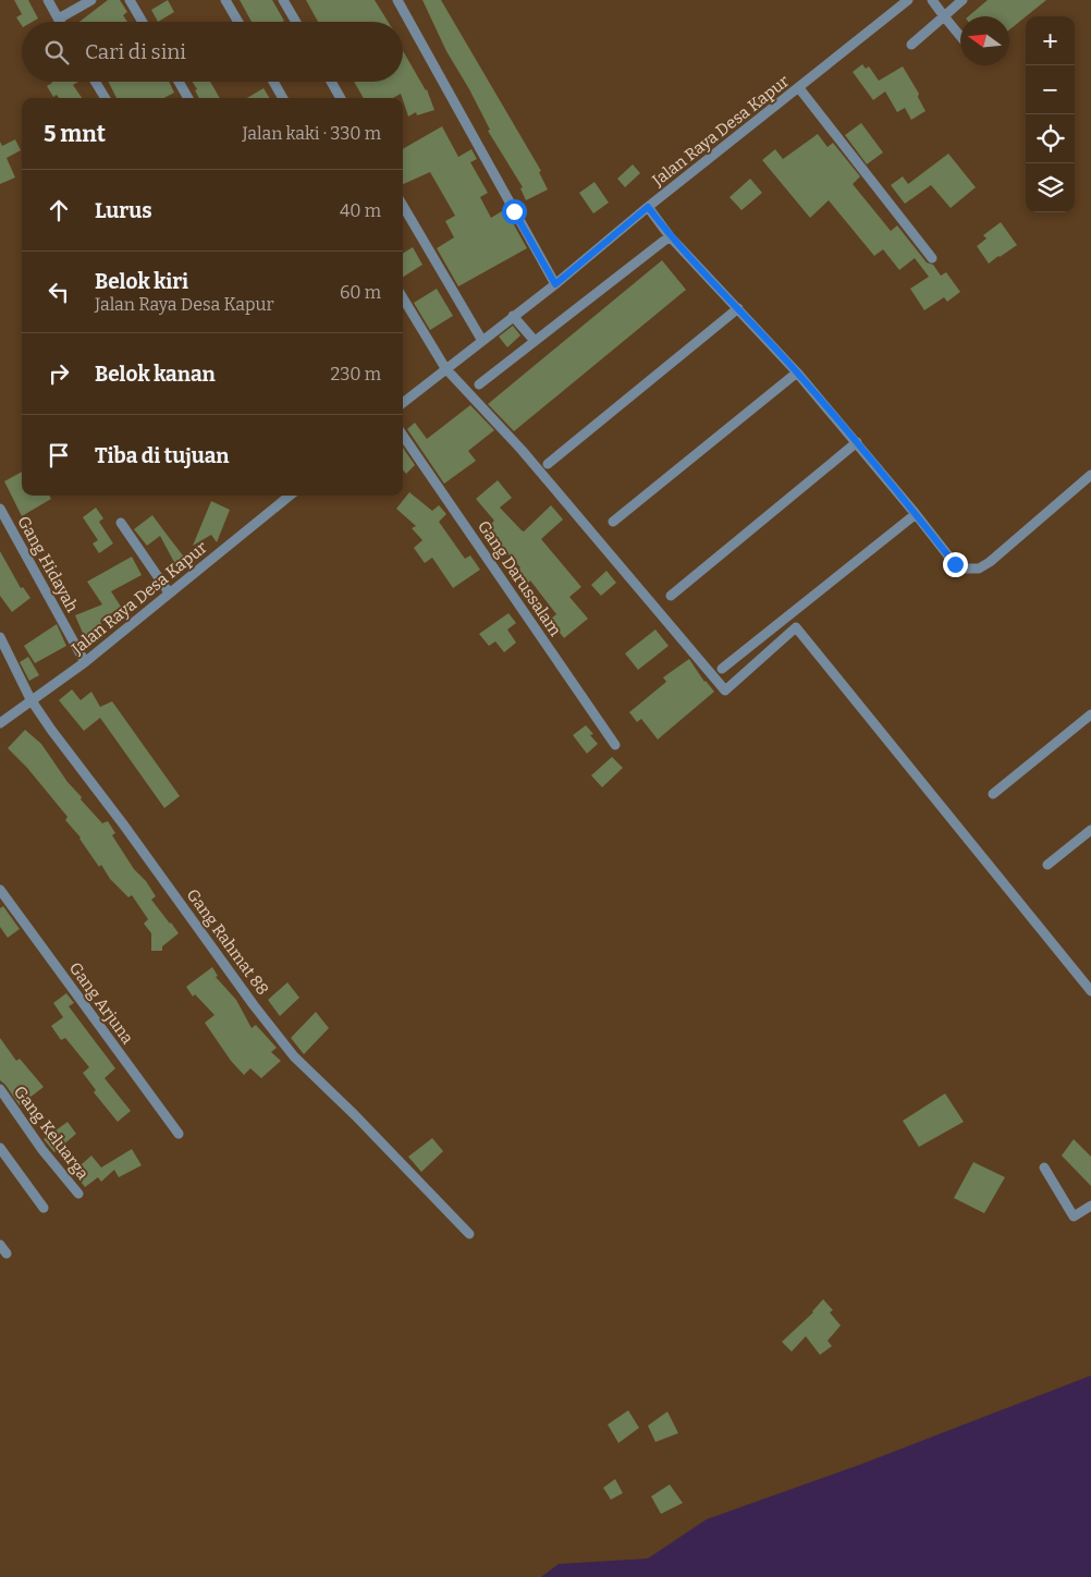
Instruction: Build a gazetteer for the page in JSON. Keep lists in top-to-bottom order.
{
  "streets": {
    "street": [
      "Jalan Raya Desa Kapur",
      "Gang Hidayah",
      "Gang Darussalam",
      "Gang Rahmat 88",
      "Gang Arjuna",
      "Gang Keluarga"
    ]
  },
  "crossings": [
    ["Jalan Raya Desa Kapur", "Gang Hidayah"],
    ["Jalan Raya Desa Kapur", "Gang Rahmat 88"]
  ],
  "north": "left",
  "page": {
    "map_buttons": ["+", "−"],
    "search": "Cari di sini",
    "heading": ["5 mnt", "Jalan kaki · 330 m"],
    "list": [
      ["Lurus", "40 m"],
      ["Belok kiri", "Jalan Raya Desa Kapur", "60 m"],
      ["Belok kanan", "230 m"],
      "Tiba di tujuan"
    ]
  }
}
